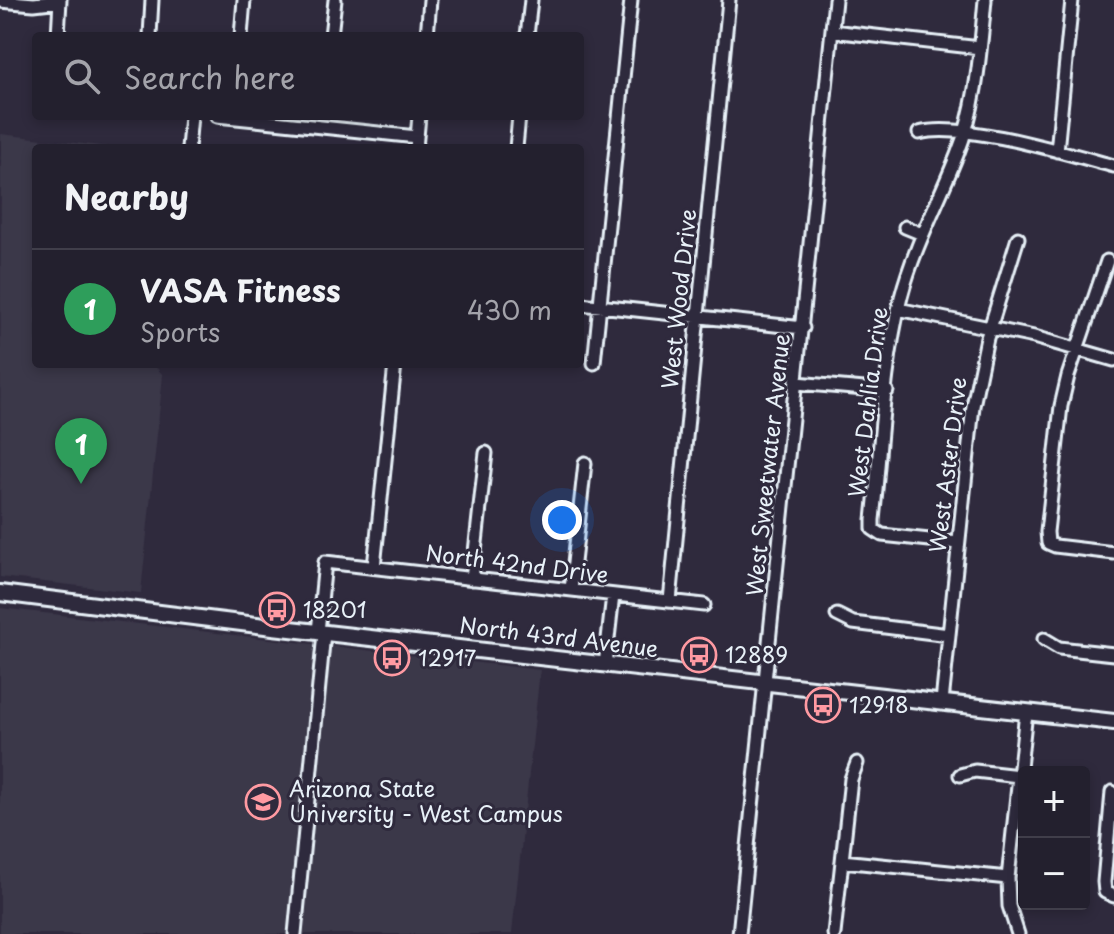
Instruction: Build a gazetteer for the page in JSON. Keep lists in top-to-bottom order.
{
  "streets": {
    "main road": ["North 43rd Avenue"],
    "street": [
      "West Wood Drive",
      "West Dahlia Drive",
      "West Sweetwater Avenue",
      "West Aster Drive",
      "North 42nd Drive"
    ]
  },
  "crossings": [
    ["West Wood Drive", "North 42nd Drive"],
    ["West Dahlia Drive", "West Aster Drive"],
    ["West Sweetwater Avenue", "North 43rd Avenue"],
    ["West Aster Drive", "North 43rd Avenue"],
    ["North 42nd Drive", "North 43rd Avenue"]
  ],
  "places": {
    "bus stop": [
      "18201",
      "12889",
      "12917",
      "12918"
    ],
    "school or university": ["Arizona State University - West Campus"]
  },
  "page": {
    "search": "Search here",
    "heading": "Nearby",
    "list": [
      {
        "mark": "1",
        "name": "VASA Fitness",
        "note": "Sports",
        "value": "430 m"
      }
    ],
    "pins": "1",
    "map_buttons": ["+", "−"]
  }
}
